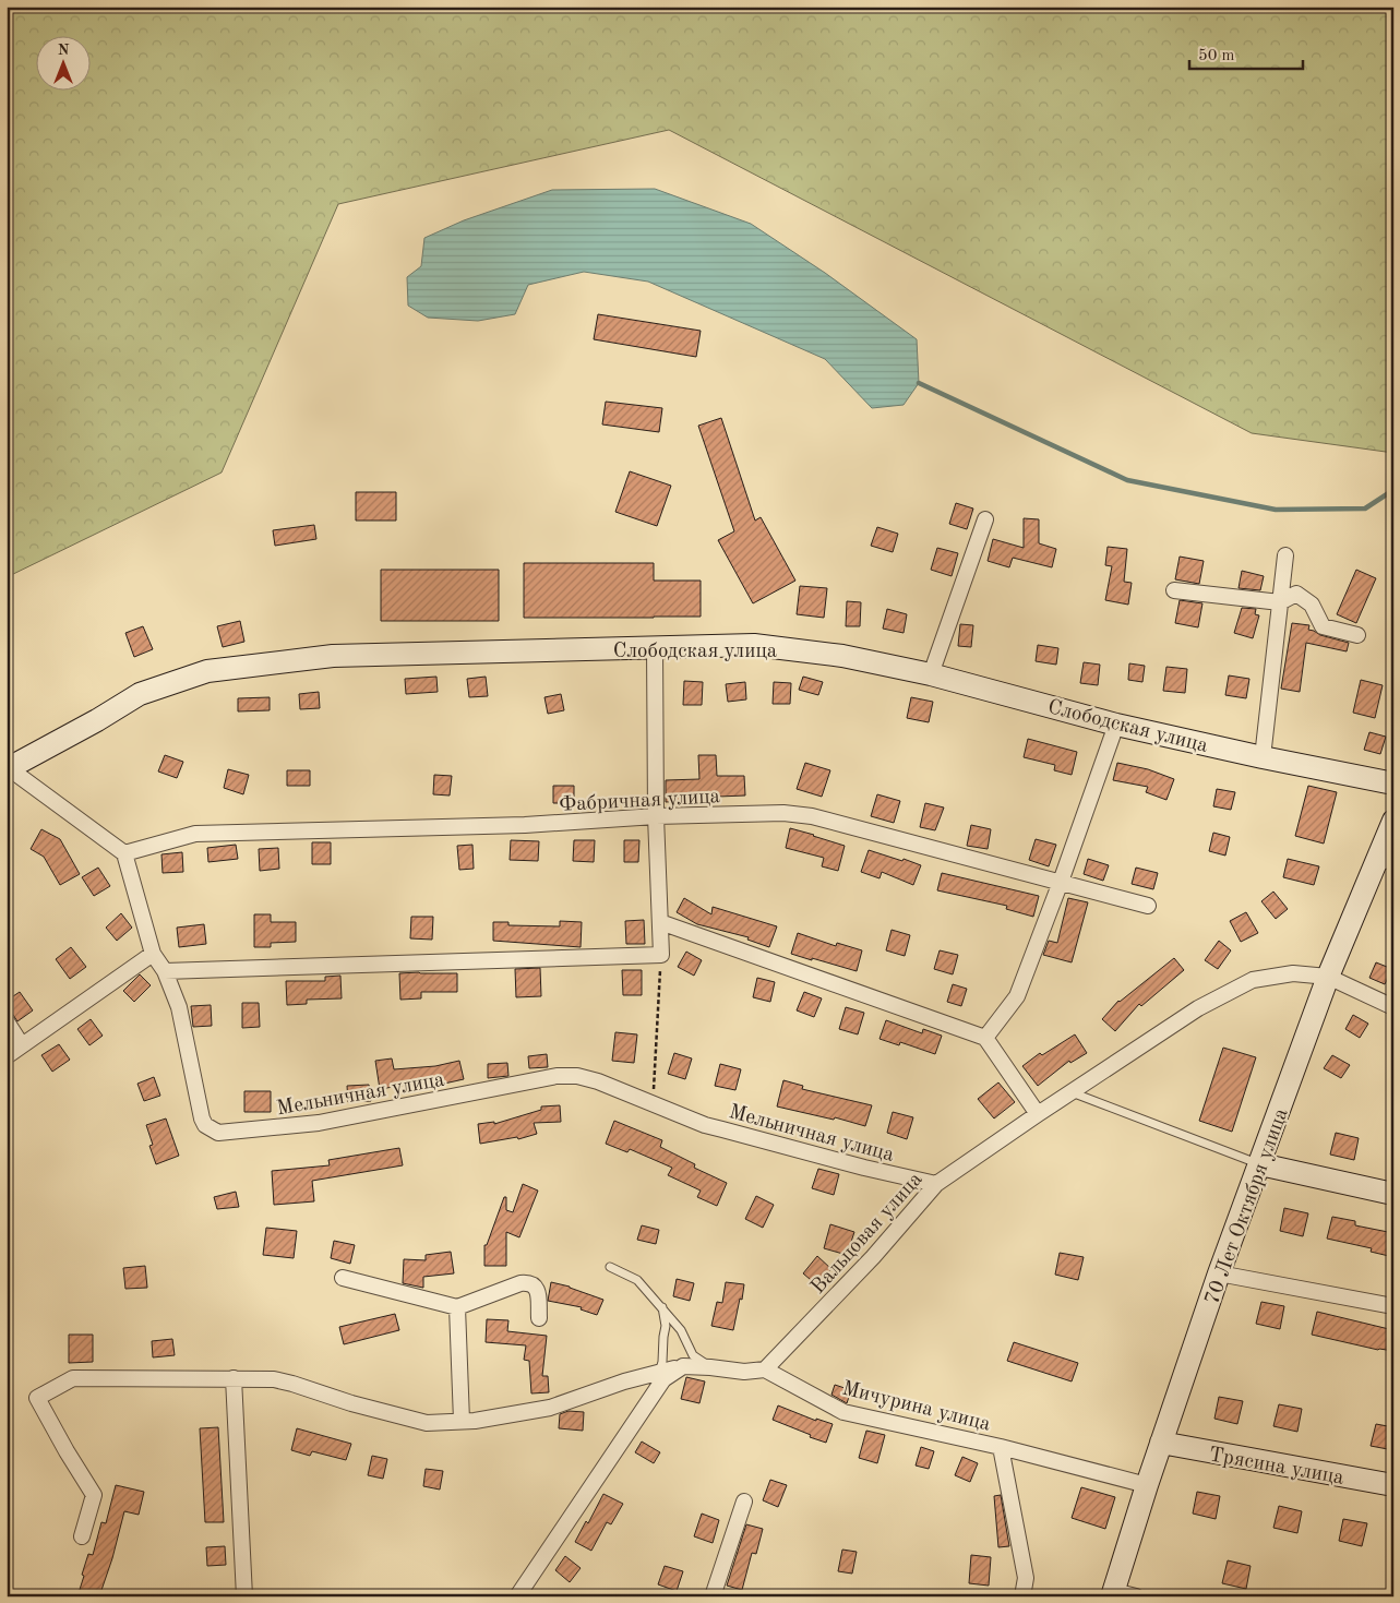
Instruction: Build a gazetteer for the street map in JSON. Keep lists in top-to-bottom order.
{
  "streets": {
    "street": [
      "Слободская улица",
      "Фабричная улица",
      "Мельничная улица",
      "70 Лет Октября улица",
      "Вальцовая улица",
      "Мичурина улица",
      "Трясина улица"
    ]
  },
  "crossings": [
    ["Фабричная улица", "Мельничная улица"],
    ["Мельничная улица", "Вальцовая улица"],
    ["70 Лет Октября улица", "Вальцовая улица"],
    ["70 Лет Октября улица", "Мичурина улица"],
    ["70 Лет Октября улица", "Трясина улица"],
    ["Вальцовая улица", "Мичурина улица"]
  ],
  "scale_bar": "50 m",
  "north": "top"
}
